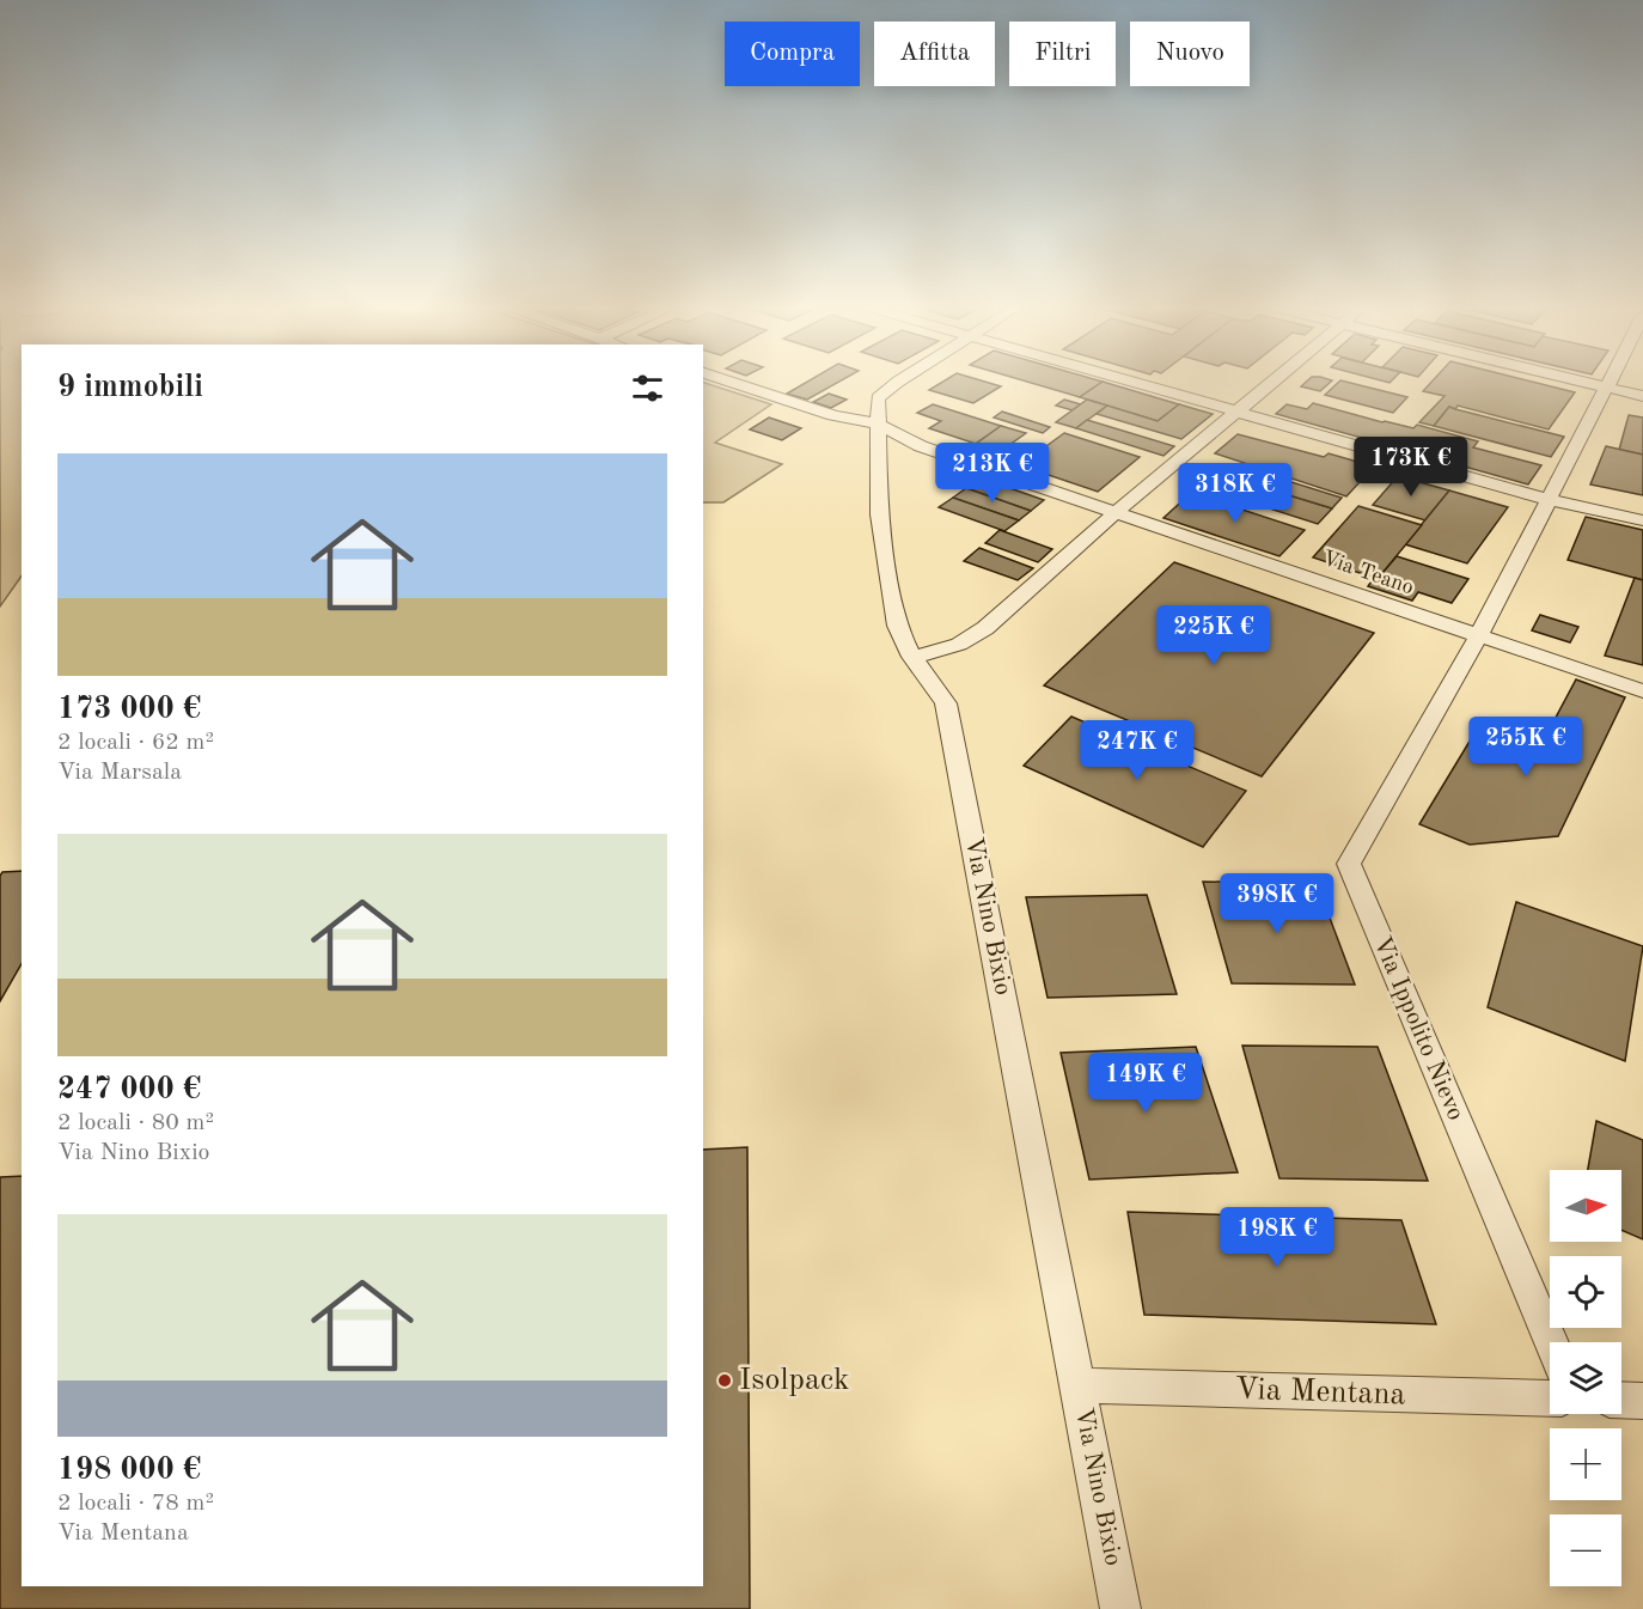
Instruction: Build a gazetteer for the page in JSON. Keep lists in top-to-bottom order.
{
  "streets": {
    "street": [
      "Via Teano",
      "Via Nino Bixio",
      "Via Ippolito Nievo",
      "Via Mentana"
    ]
  },
  "crossings": [
    ["Via Teano", "Via Nino Bixio"],
    ["Via Teano", "Via Ippolito Nievo"],
    ["Via Nino Bixio", "Via Mentana"]
  ],
  "places": ["Isolpack"],
  "north": "right",
  "page": {
    "chip": [
      "Compra",
      "Affitta",
      "Filtri",
      "Nuovo"
    ],
    "heading": "9 immobili",
    "list": [
      {
        "name": "173 000 €",
        "note": "2 locali · 62 m² · Via Marsala"
      },
      {
        "name": "247 000 €",
        "note": "2 locali · 80 m² · Via Nino Bixio"
      },
      {
        "name": "198 000 €",
        "note": "2 locali · 78 m² · Via Mentana"
      }
    ],
    "price": [
      "173K €",
      "213K €",
      "318K €",
      "225K €",
      "255K €",
      "247K €",
      "398K €",
      "149K €",
      "198K €"
    ],
    "map_buttons": ["+", "−"]
  }
}
